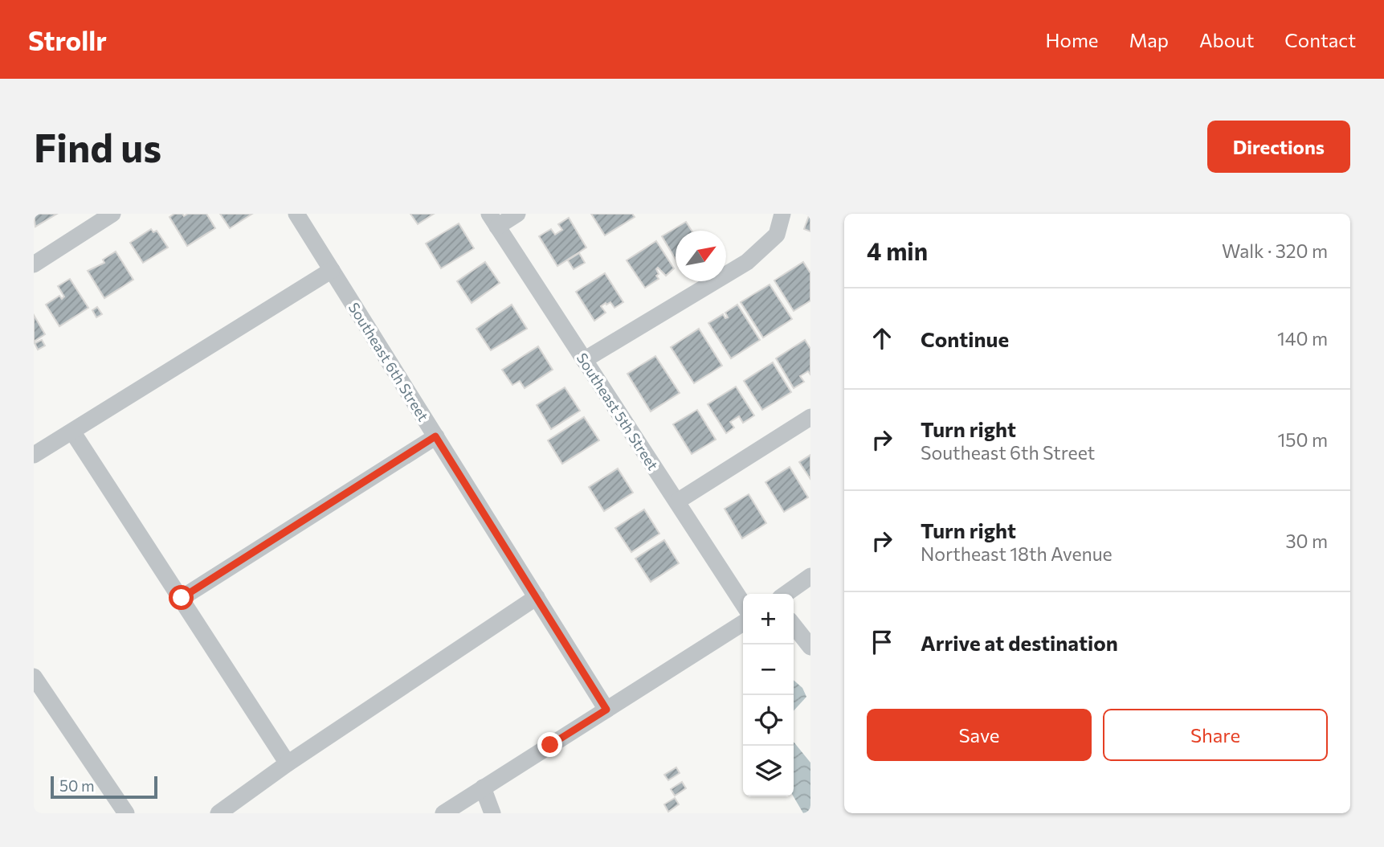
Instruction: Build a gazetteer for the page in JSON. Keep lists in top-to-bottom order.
{
  "streets": {
    "street": ["Southeast 6th Street", "Southeast 5th Street"]
  },
  "scale_bar": "50 m",
  "north": "top right",
  "page": {
    "header": "Strollr",
    "nav": [
      "Home",
      "Map",
      "About",
      "Contact"
    ],
    "buttons": [
      "Directions",
      ["Save", "Share"]
    ],
    "title": "Find us",
    "heading": ["4 min", "Walk · 320 m"],
    "list": [
      ["Continue", "140 m"],
      ["Turn right", "Southeast 6th Street", "150 m"],
      ["Turn right", "Northeast 18th Avenue", "30 m"],
      "Arrive at destination"
    ],
    "map_buttons": ["+", "−"],
    "scale": "50 m"
  }
}
